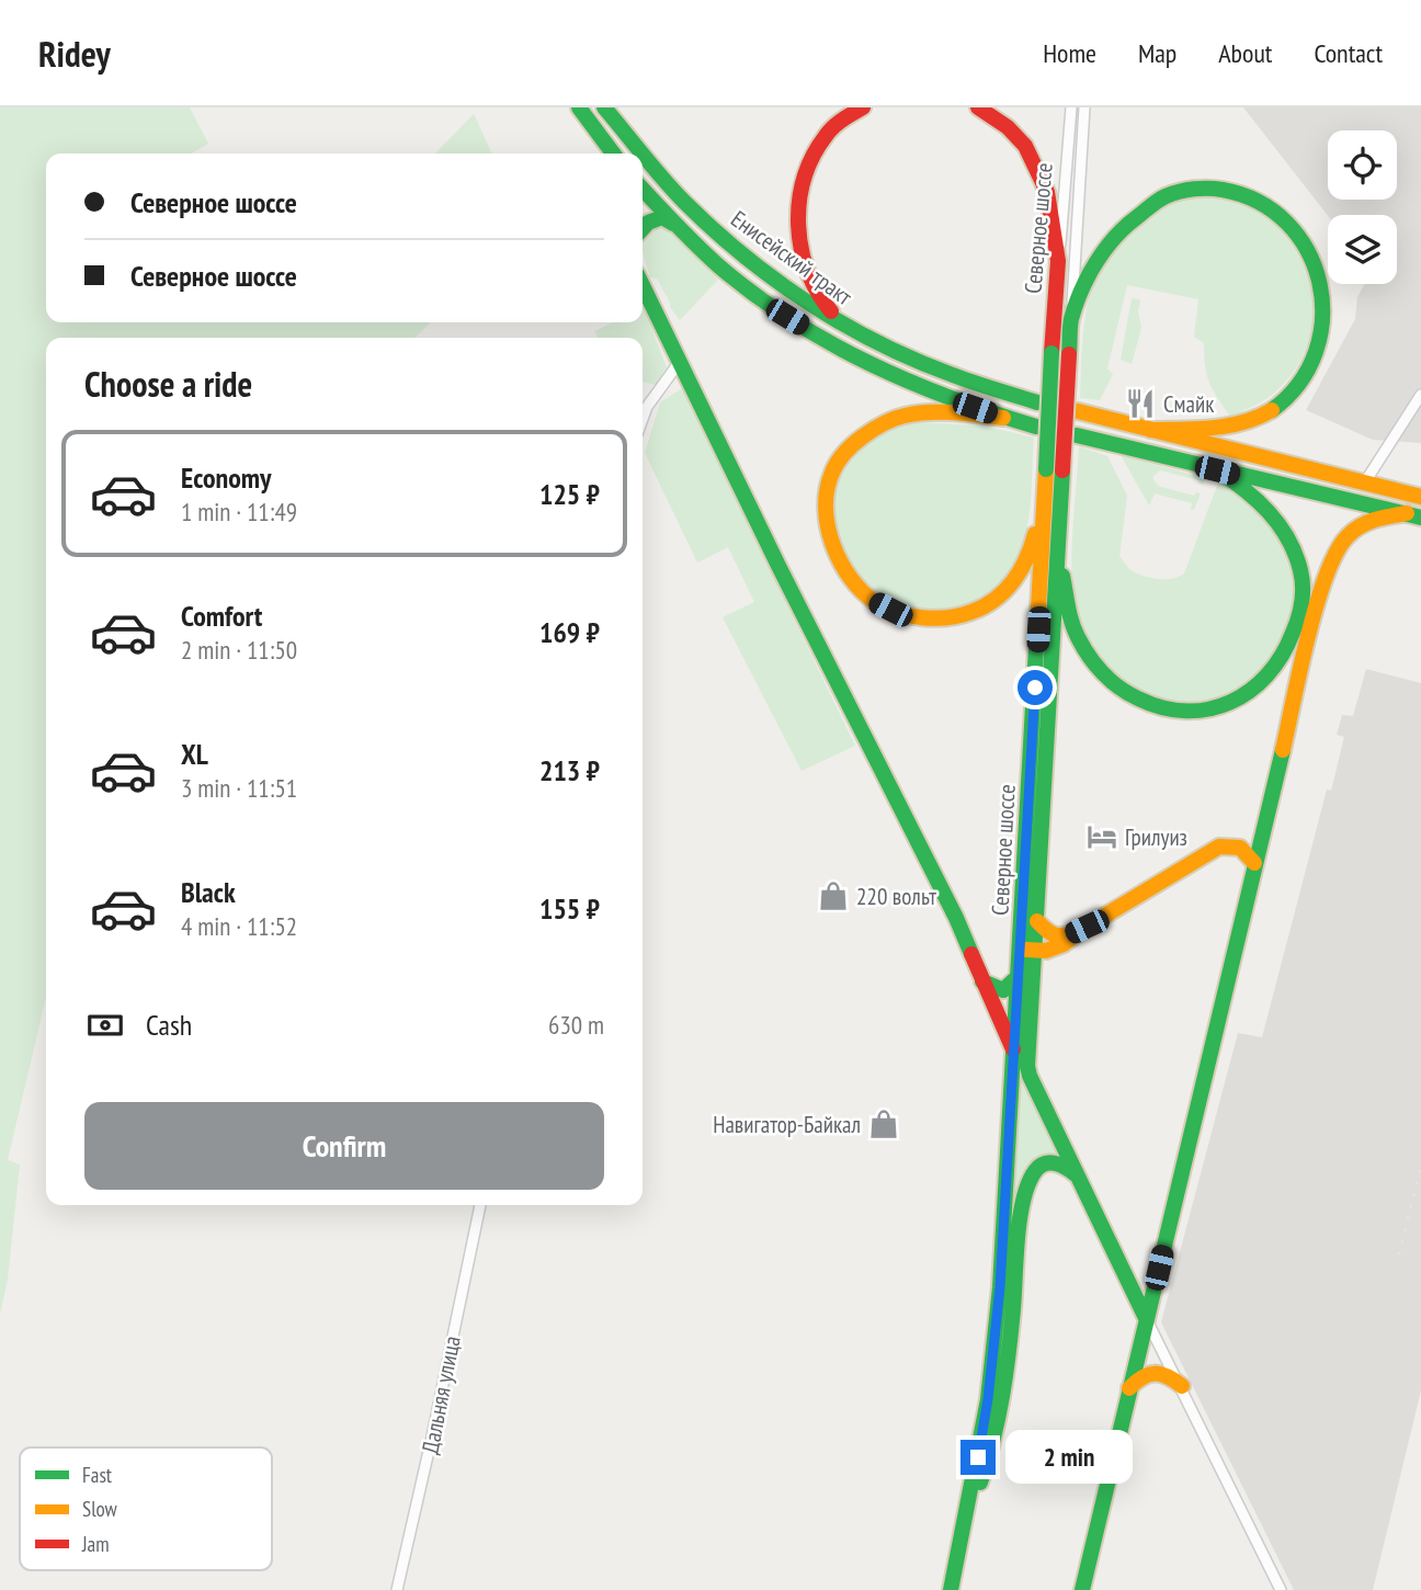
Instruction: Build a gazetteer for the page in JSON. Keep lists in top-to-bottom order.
{
  "streets": {
    "main road": ["Северное шоссе", "Енисейский тракт"],
    "street": ["Дальняя улица"]
  },
  "places": {
    "restaurant": ["Смайк"],
    "hotel": ["Грилуиз"],
    "shop": ["220 вольт", "Навигатор-Байкал"]
  },
  "legend": ["Fast", "Slow", "Jam"],
  "page": {
    "header": "Ridey",
    "nav": [
      "Home",
      "Map",
      "About",
      "Contact"
    ],
    "banner": ["Северное шоссе", "Северное шоссе"],
    "heading": "Choose a ride",
    "list": [
      {
        "name": "Economy",
        "note": "1 min · 11:49",
        "value": "125 ₽"
      },
      {
        "name": "Comfort",
        "note": "2 min · 11:50",
        "value": "169 ₽"
      },
      {
        "name": "XL",
        "note": "3 min · 11:51",
        "value": "213 ₽"
      },
      {
        "name": "Black",
        "note": "4 min · 11:52",
        "value": "155 ₽"
      }
    ],
    "pay": ["Cash", "630 m"],
    "buttons": "Confirm",
    "bubble": "2 min"
  }
}
